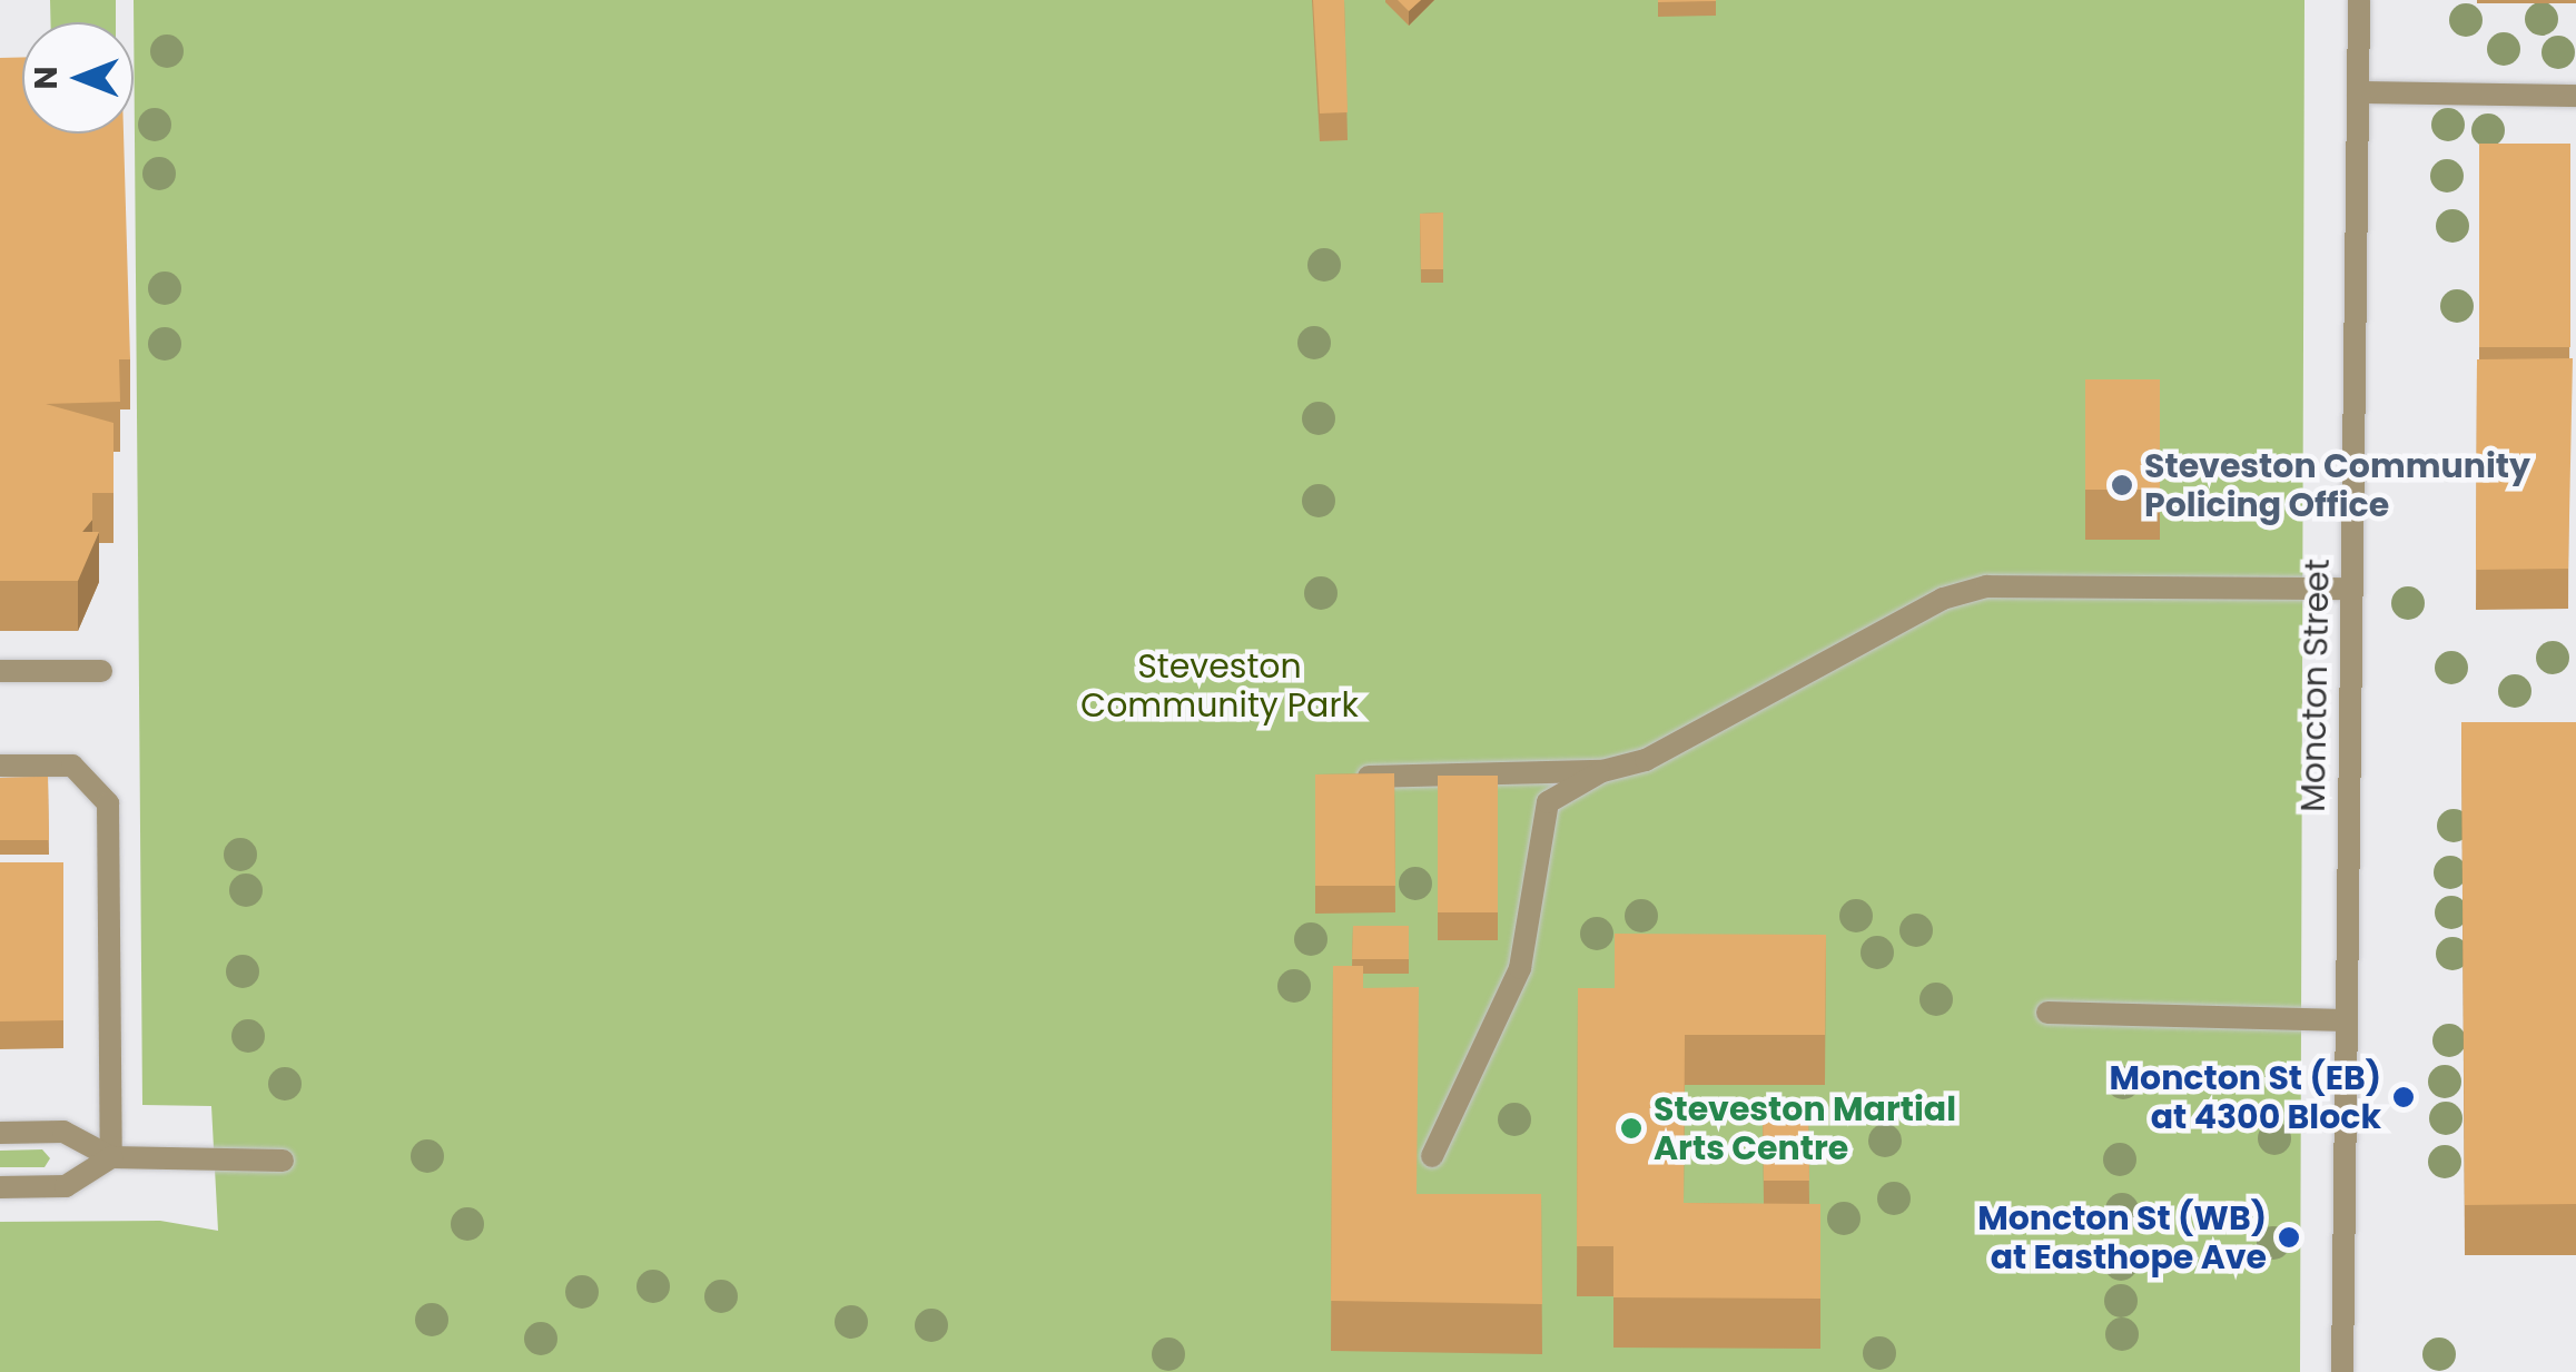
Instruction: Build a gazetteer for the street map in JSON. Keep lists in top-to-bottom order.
{
  "streets": {
    "street": ["Moncton Street"]
  },
  "parks": ["Steveston Community Park"],
  "places": [
    "Steveston Community Policing Office",
    "Moncton St (EB) at 4300 Block",
    "Steveston Martial Arts Centre",
    "Moncton St (WB) at Easthope Ave"
  ],
  "north": "left"
}
